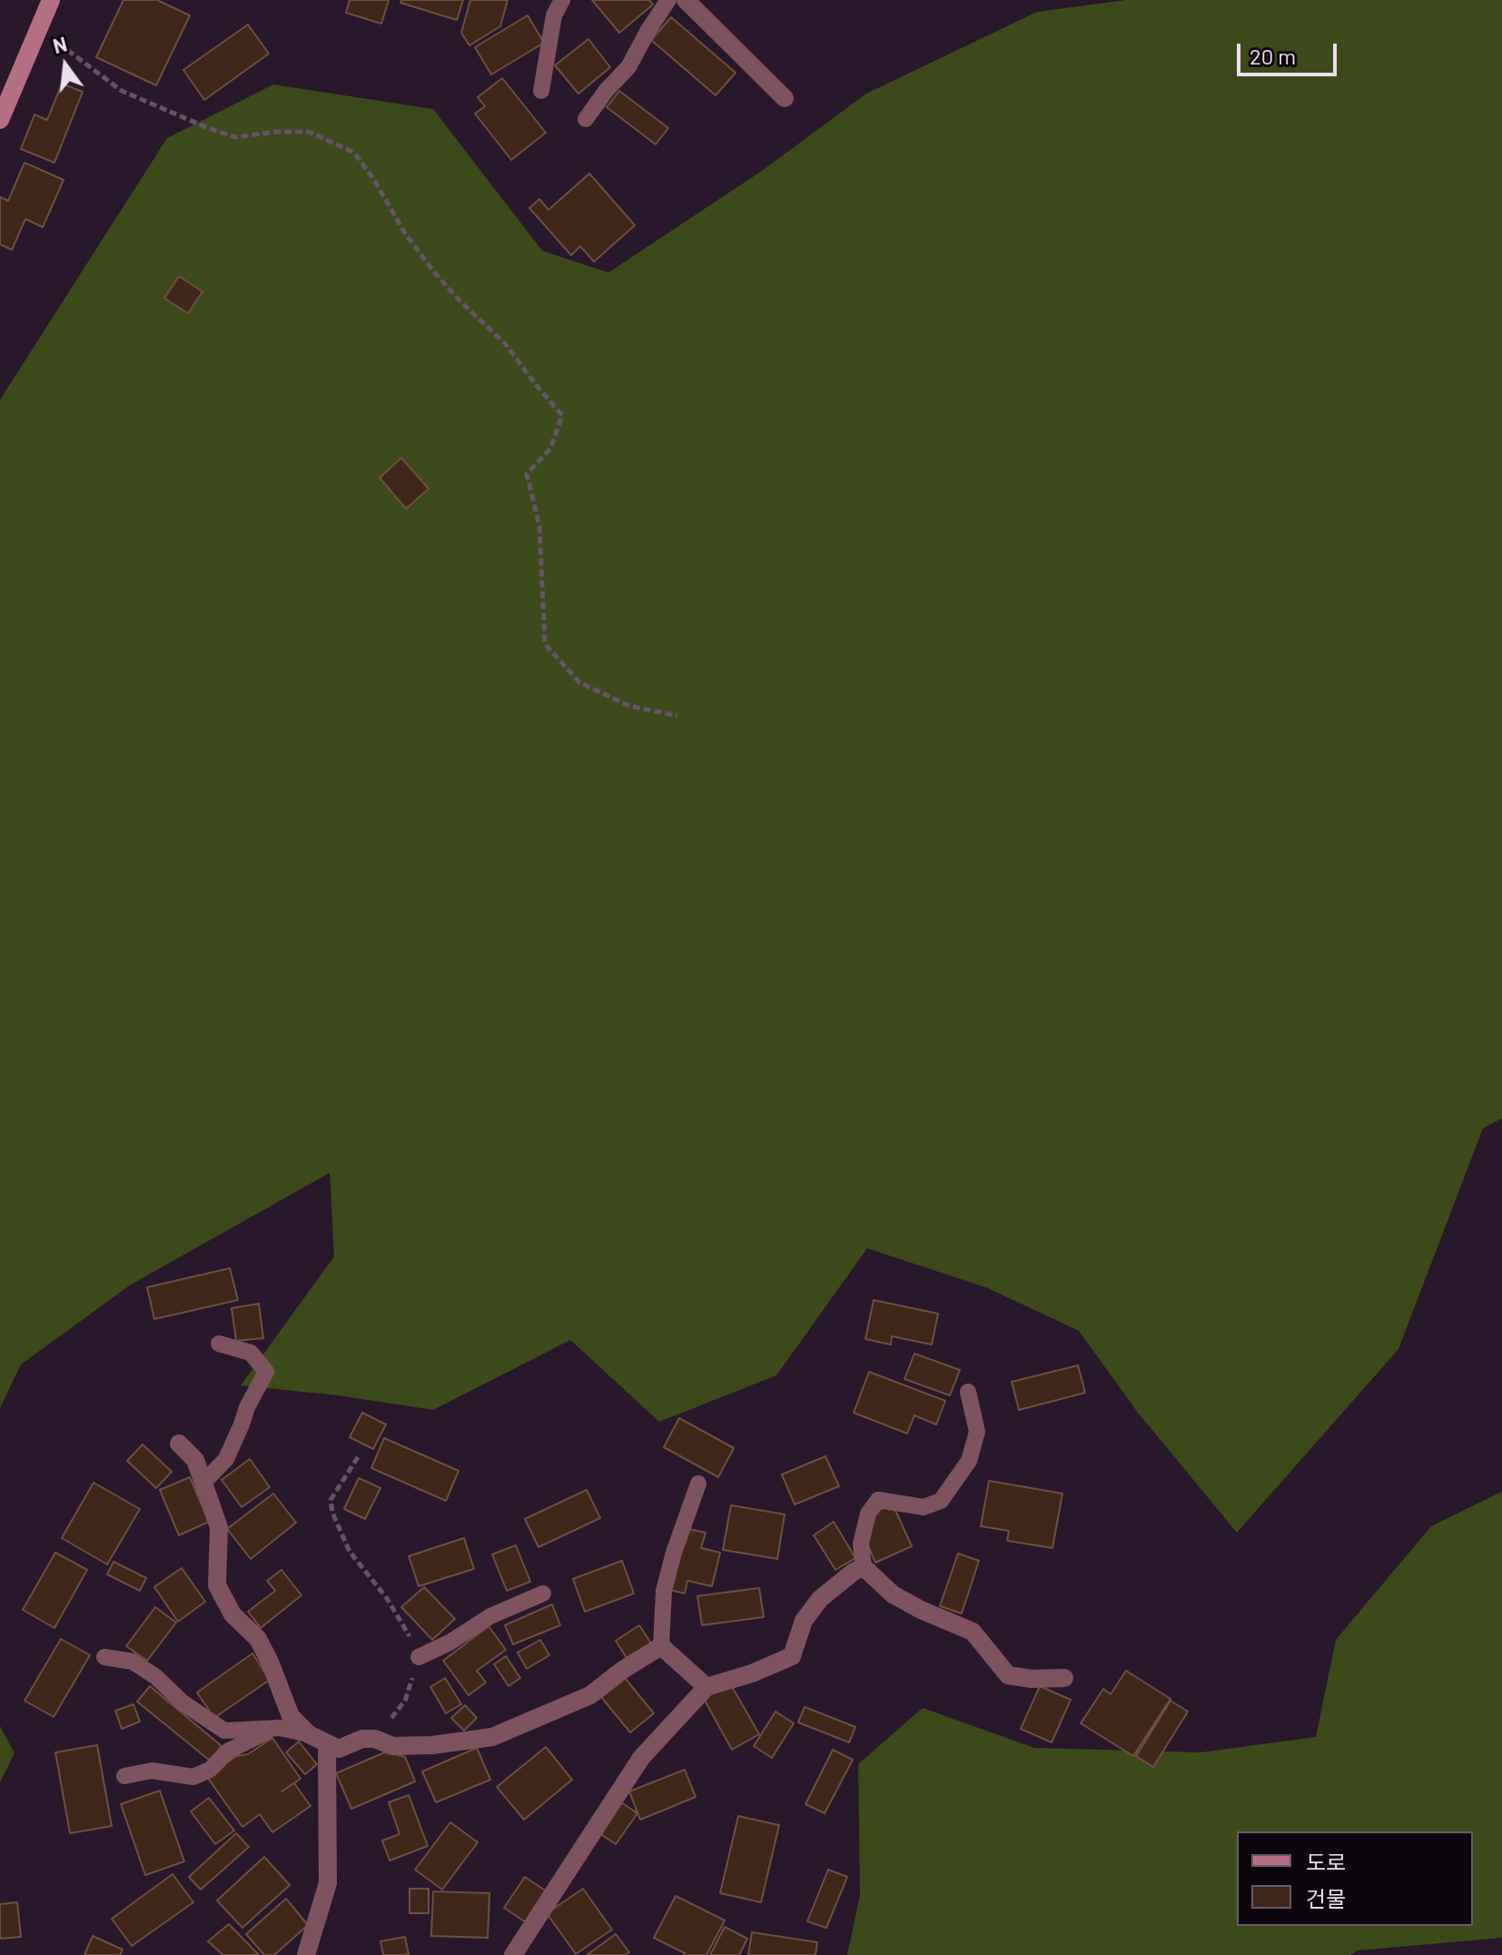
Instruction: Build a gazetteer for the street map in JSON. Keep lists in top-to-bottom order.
{
  "legend": ["도로", "건물"],
  "scale_bar": "20 m",
  "north": "top"
}
